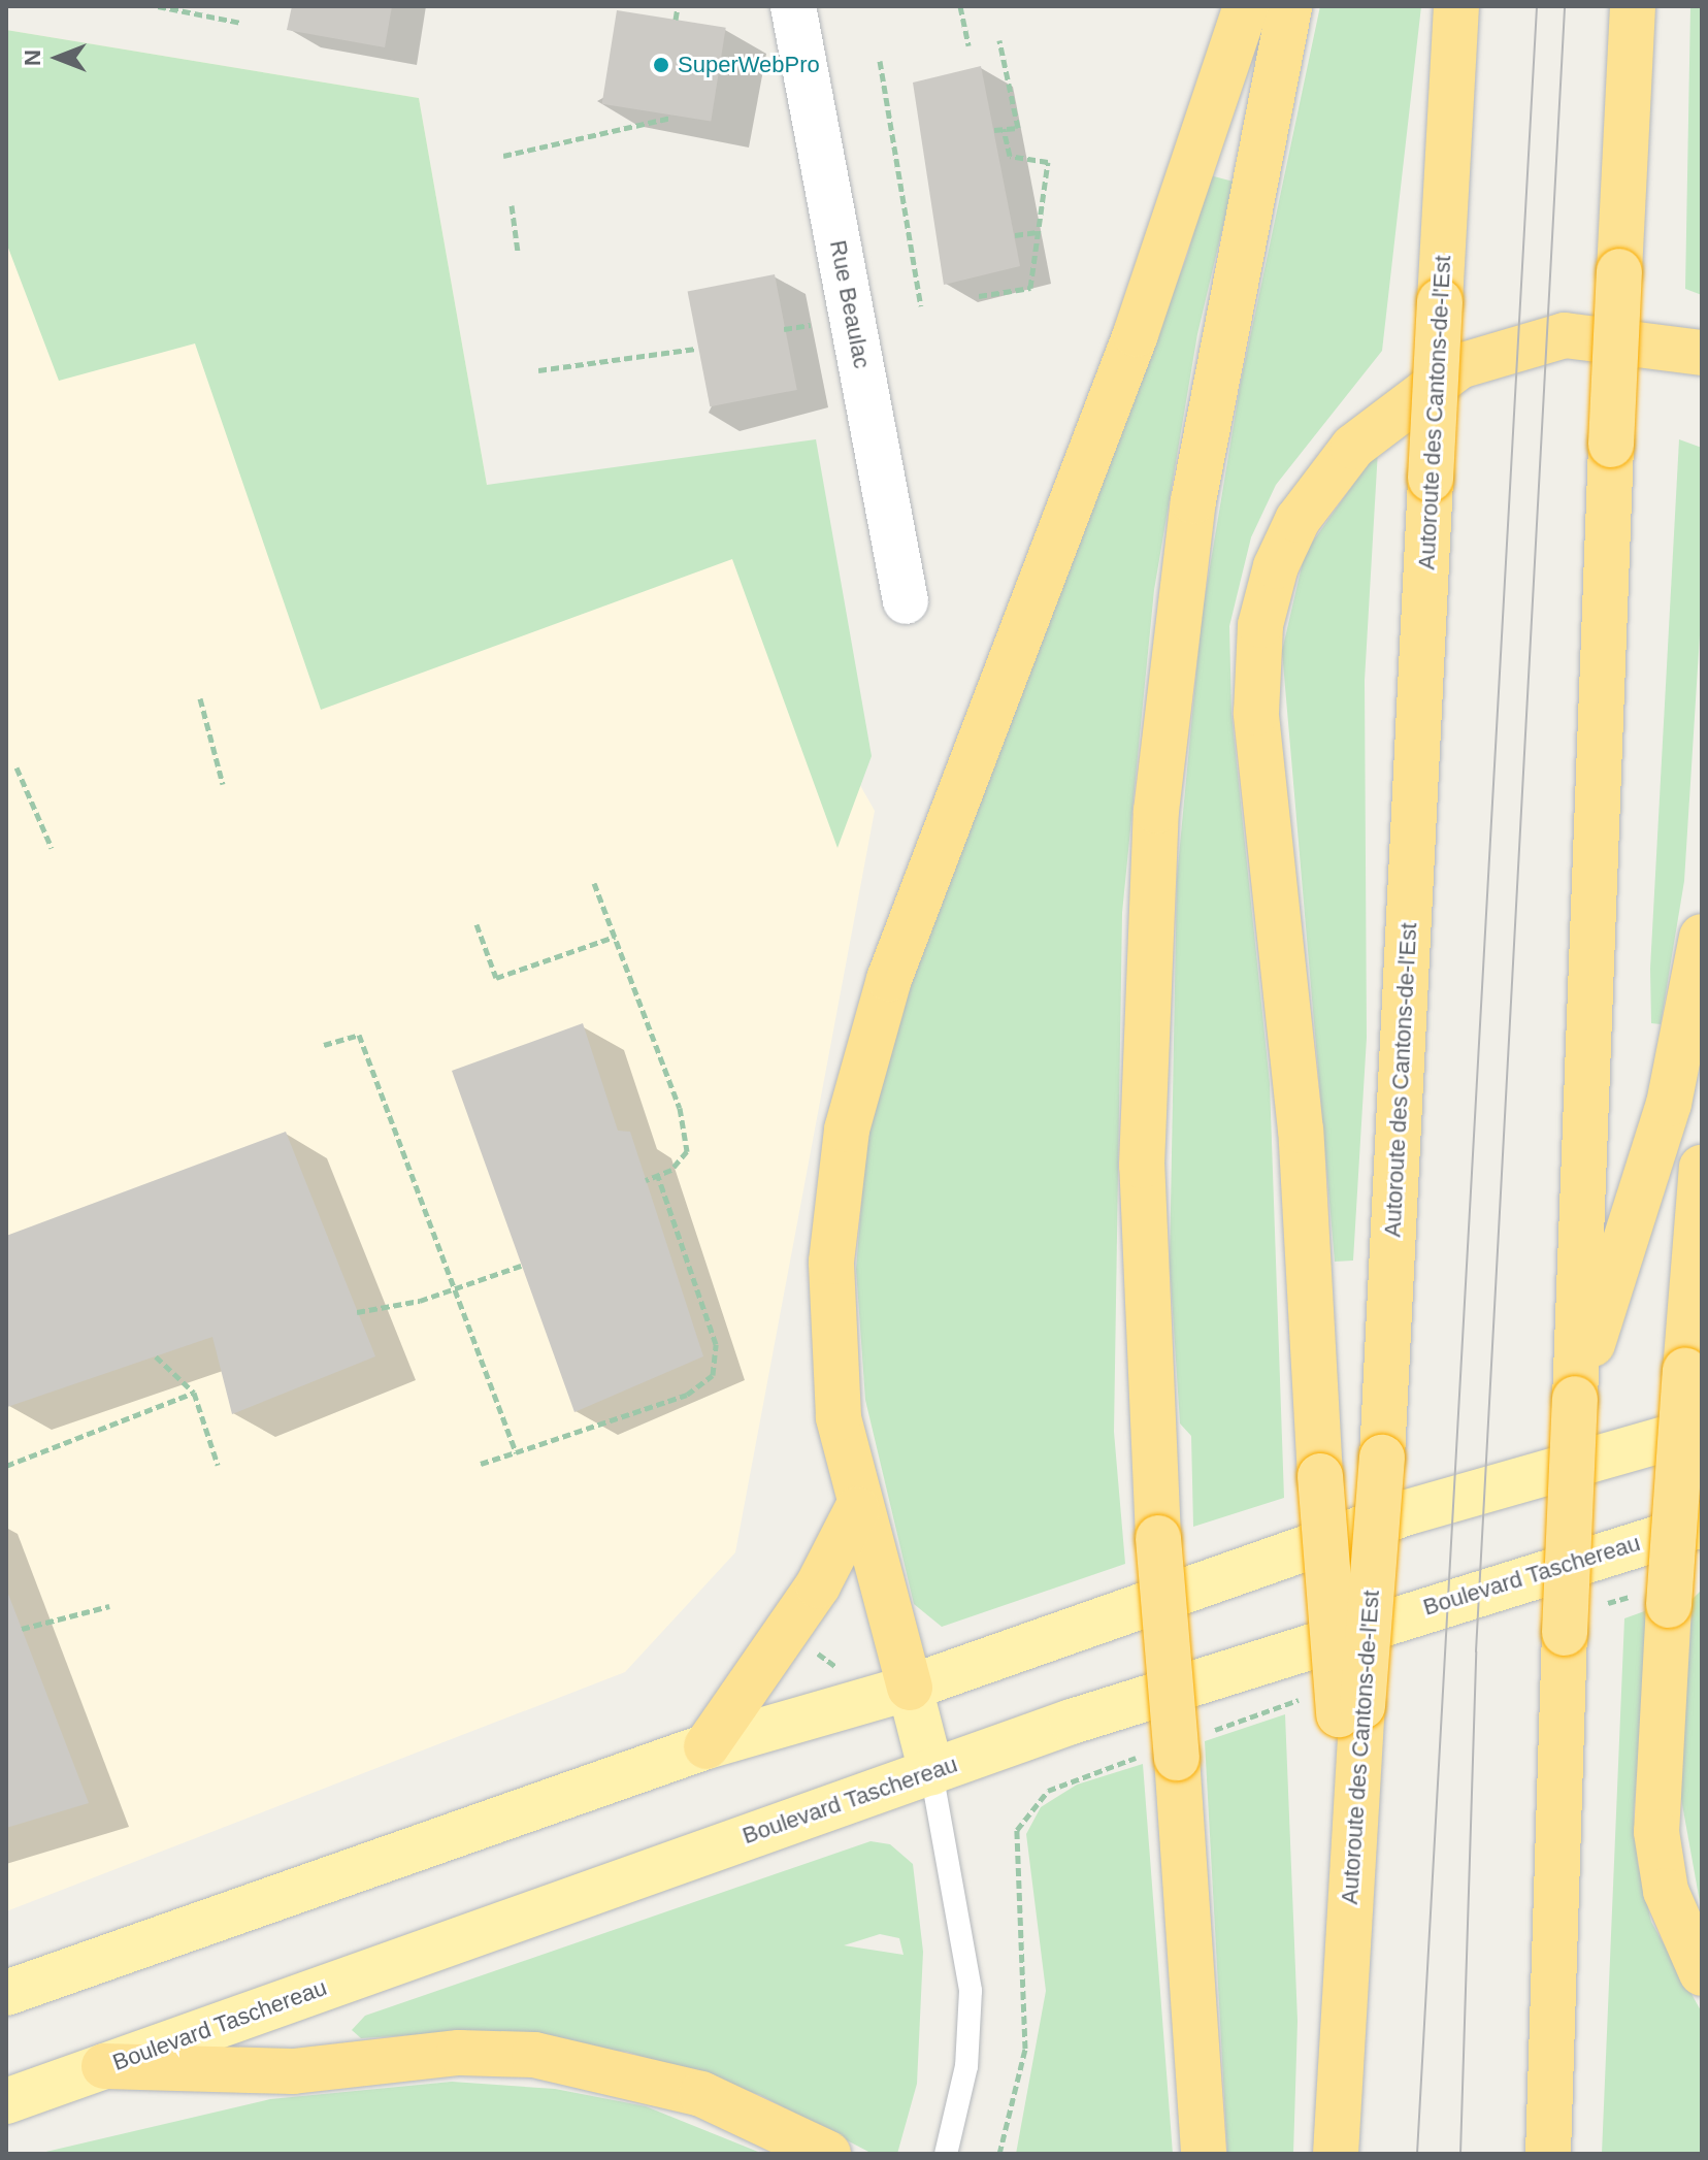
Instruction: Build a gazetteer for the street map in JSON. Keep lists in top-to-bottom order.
{
  "streets": {
    "highway": ["Autoroute des Cantons-de-l'Est"],
    "main road": ["Boulevard Taschereau"],
    "street": ["Rue Beaulac"]
  },
  "places": ["SuperWebPro"],
  "north": "left"
}
